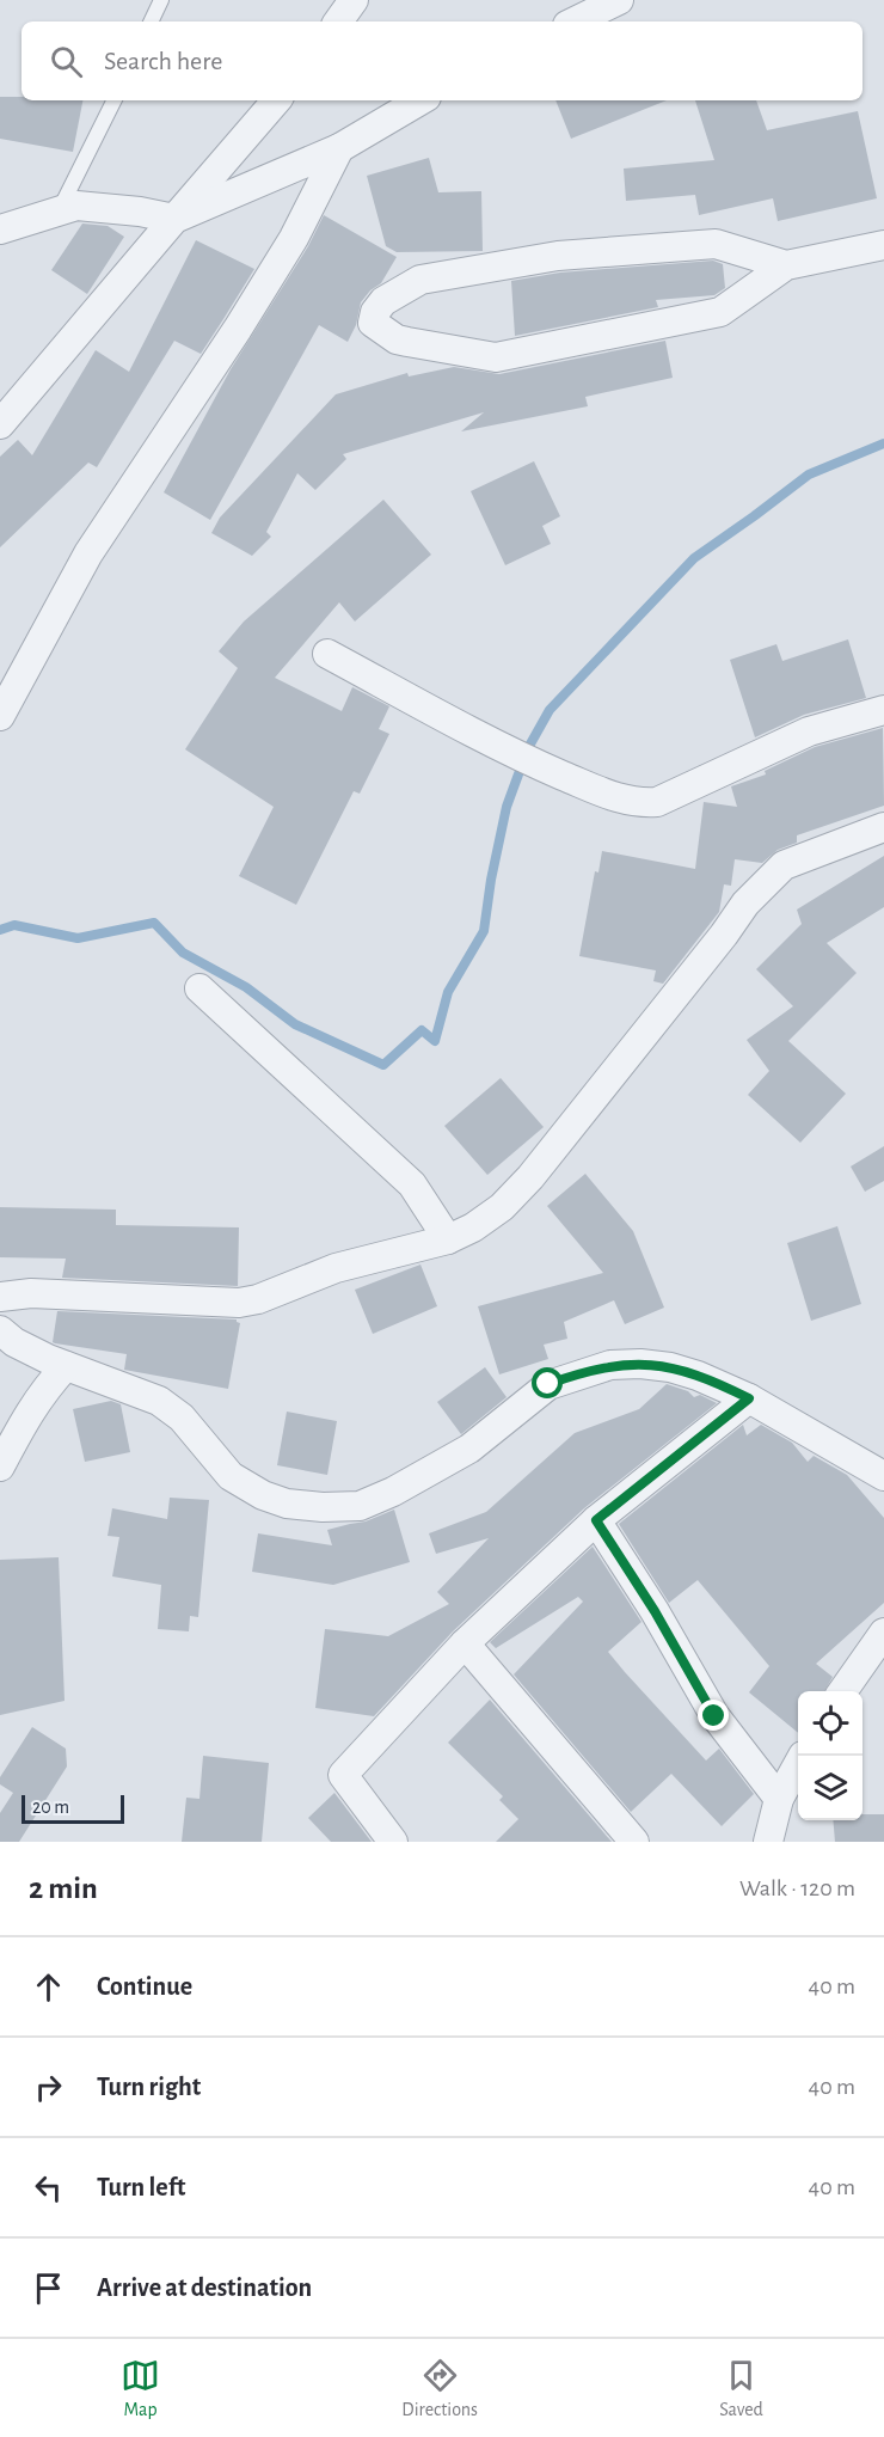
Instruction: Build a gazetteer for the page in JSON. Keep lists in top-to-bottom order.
{
  "scale_bar": "20 m",
  "page": {
    "search": "Search here",
    "scale": "20 m",
    "heading": ["2 min", "Walk · 120 m"],
    "list": [
      ["Continue", "40 m"],
      ["Turn right", "40 m"],
      ["Turn left", "40 m"],
      "Arrive at destination"
    ],
    "nav": ["Map", "Directions", "Saved"]
  }
}
